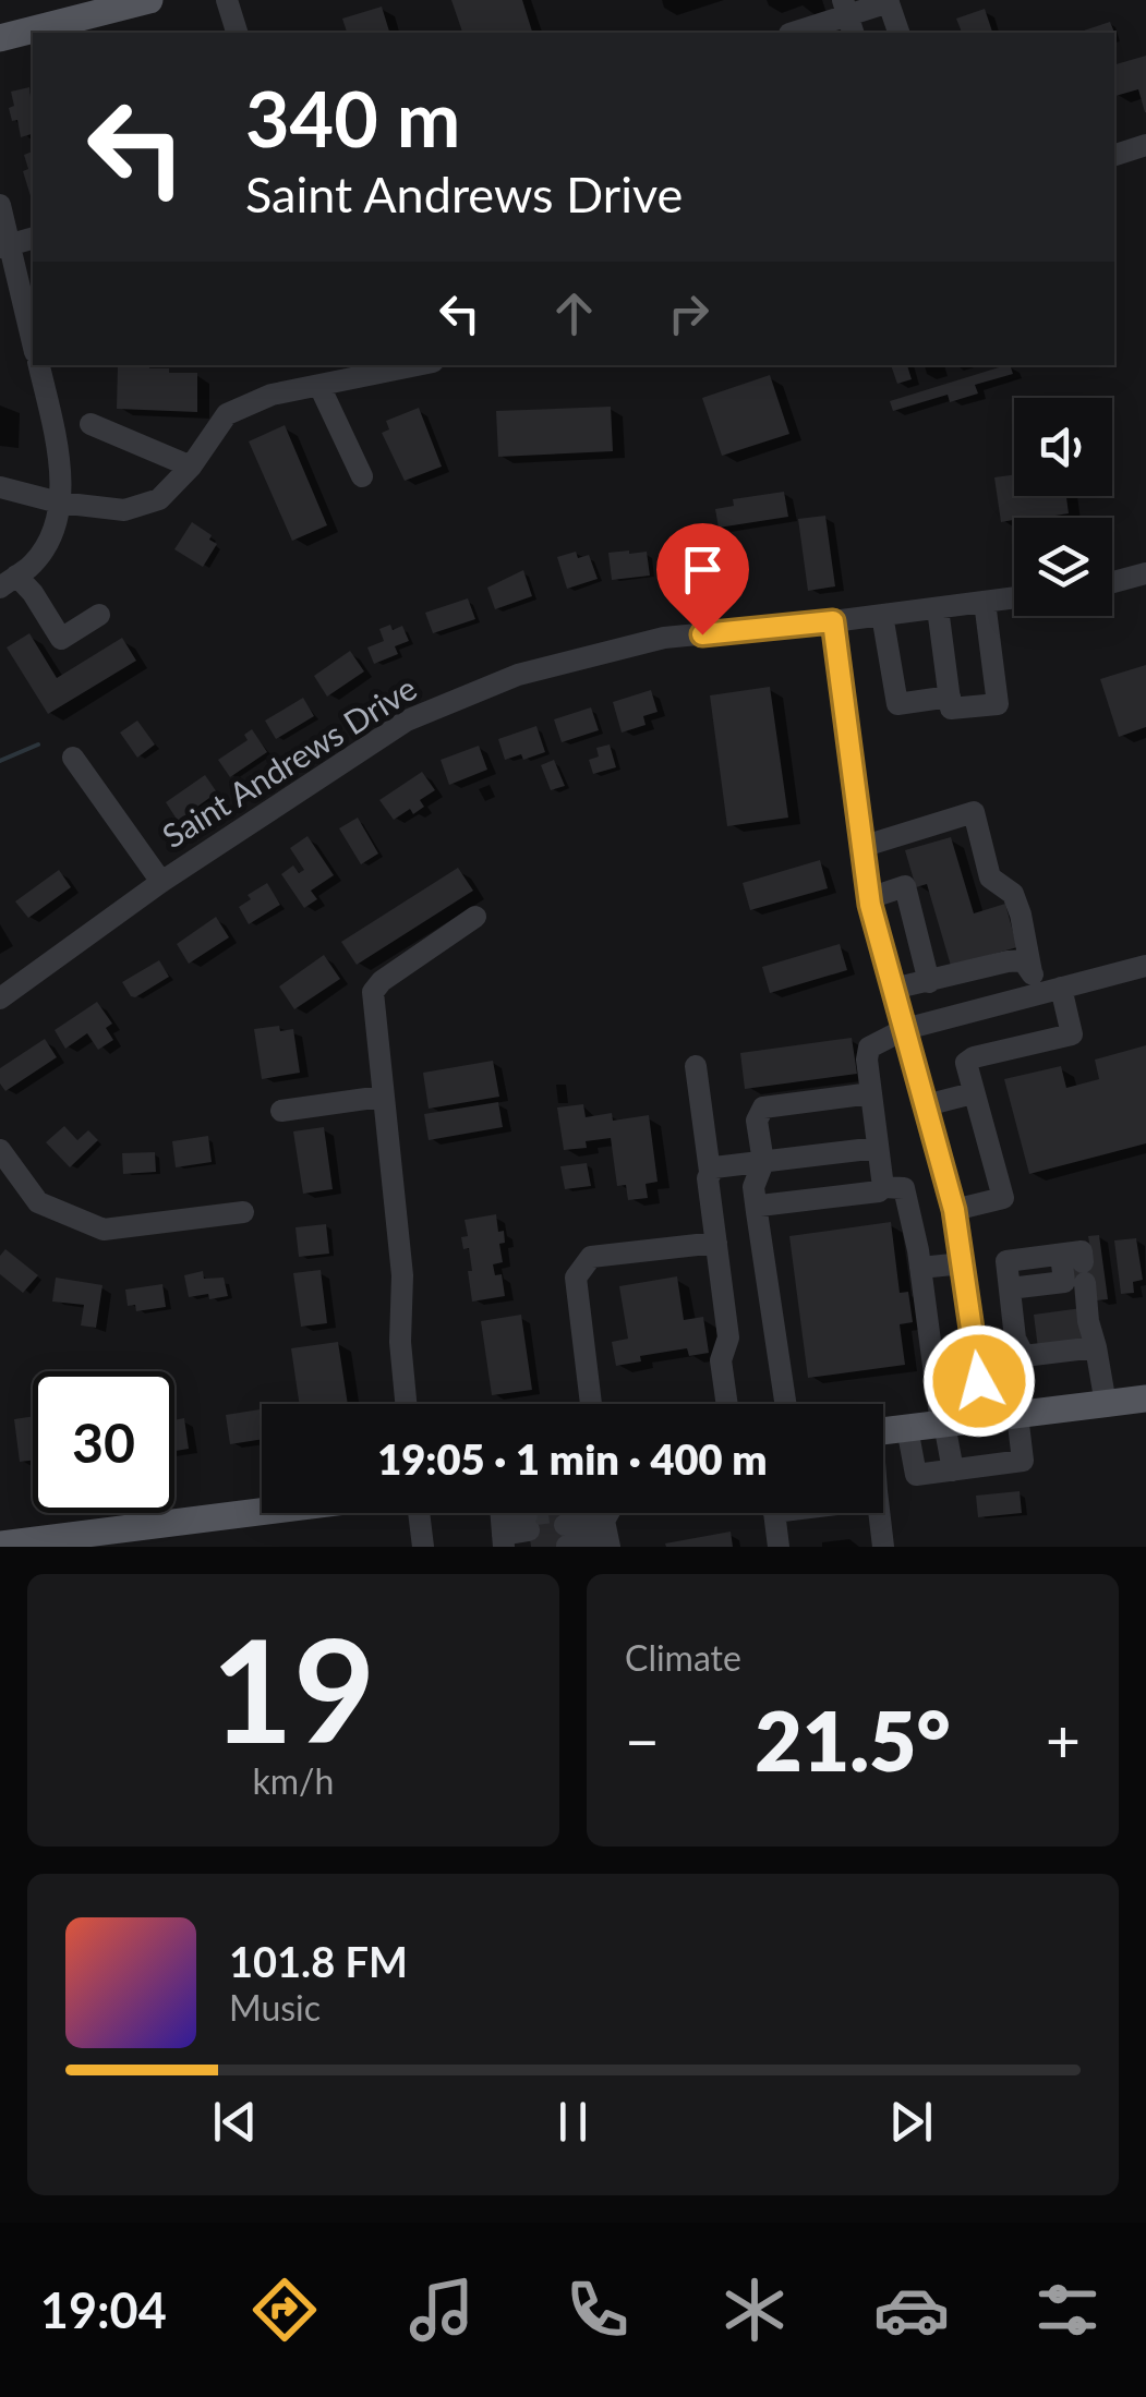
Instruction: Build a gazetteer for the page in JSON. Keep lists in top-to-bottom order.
{
  "streets": {
    "street": ["Saint Andrews Drive"]
  },
  "page": {
    "turn": ["340 m", "Saint Andrews Drive"],
    "limit": "30",
    "trip": "19:05 · 1 min · 400 m",
    "tile": [
      ["19", "km/h"],
      "Climate"
    ],
    "heat": ["−", "21.5°", "+"],
    "song": ["101.8 FM", "Music"],
    "tabs": "19:04"
  }
}
